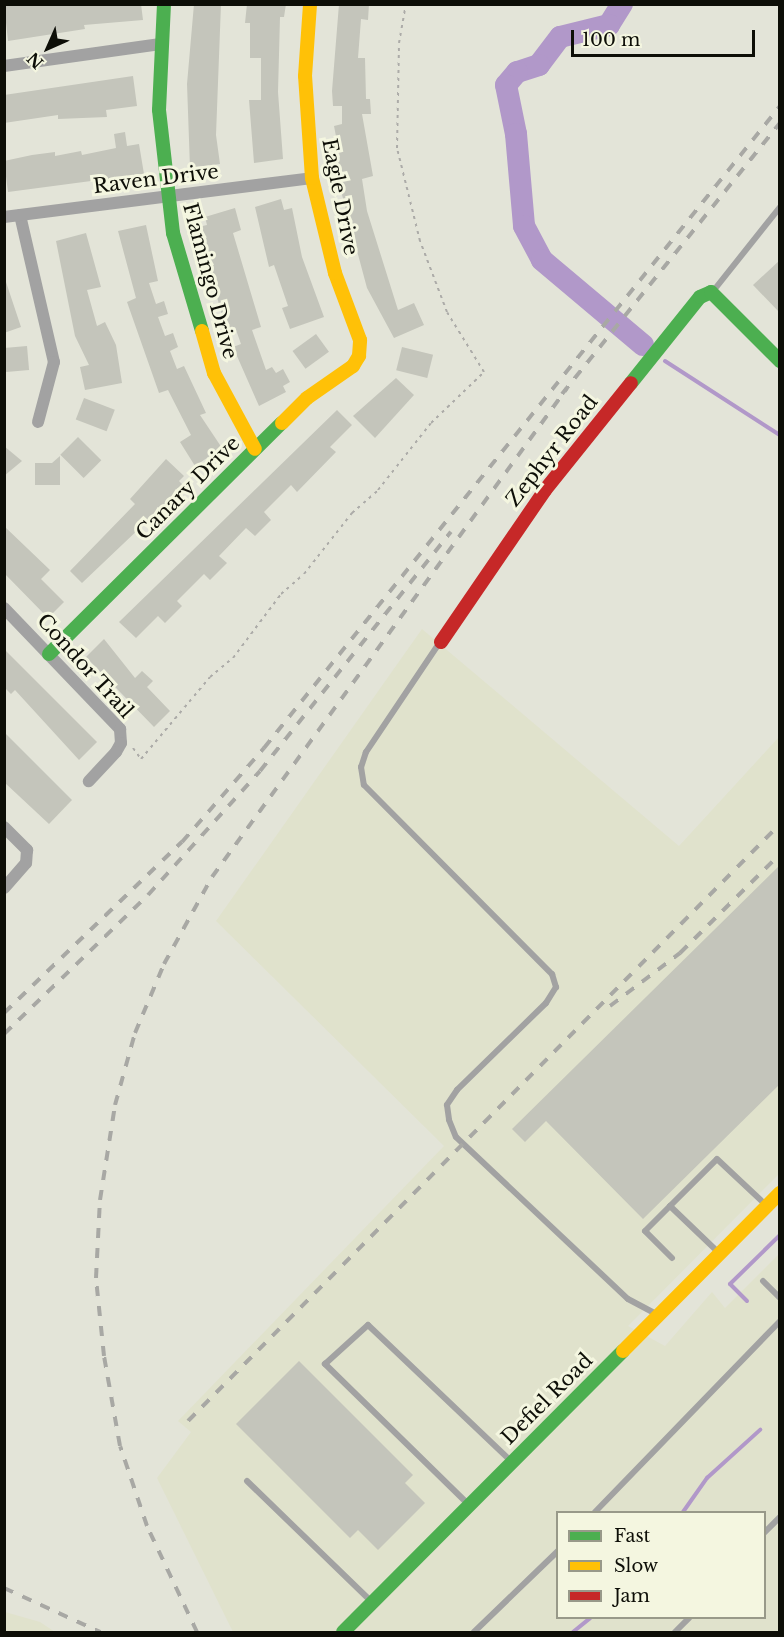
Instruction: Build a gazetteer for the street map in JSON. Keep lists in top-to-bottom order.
{
  "streets": {
    "street": [
      "Raven Drive",
      "Eagle Drive",
      "Flamingo Drive",
      "Zephyr Road",
      "Canary Drive",
      "Condor Trail",
      "Defiel Road"
    ]
  },
  "crossings": [
    ["Raven Drive", "Eagle Drive"],
    ["Raven Drive", "Flamingo Drive"],
    ["Eagle Drive", "Canary Drive"],
    ["Flamingo Drive", "Canary Drive"],
    ["Canary Drive", "Condor Trail"]
  ],
  "legend": ["Fast", "Slow", "Jam"],
  "scale_bar": "100 m",
  "north": "bottom left"
}
